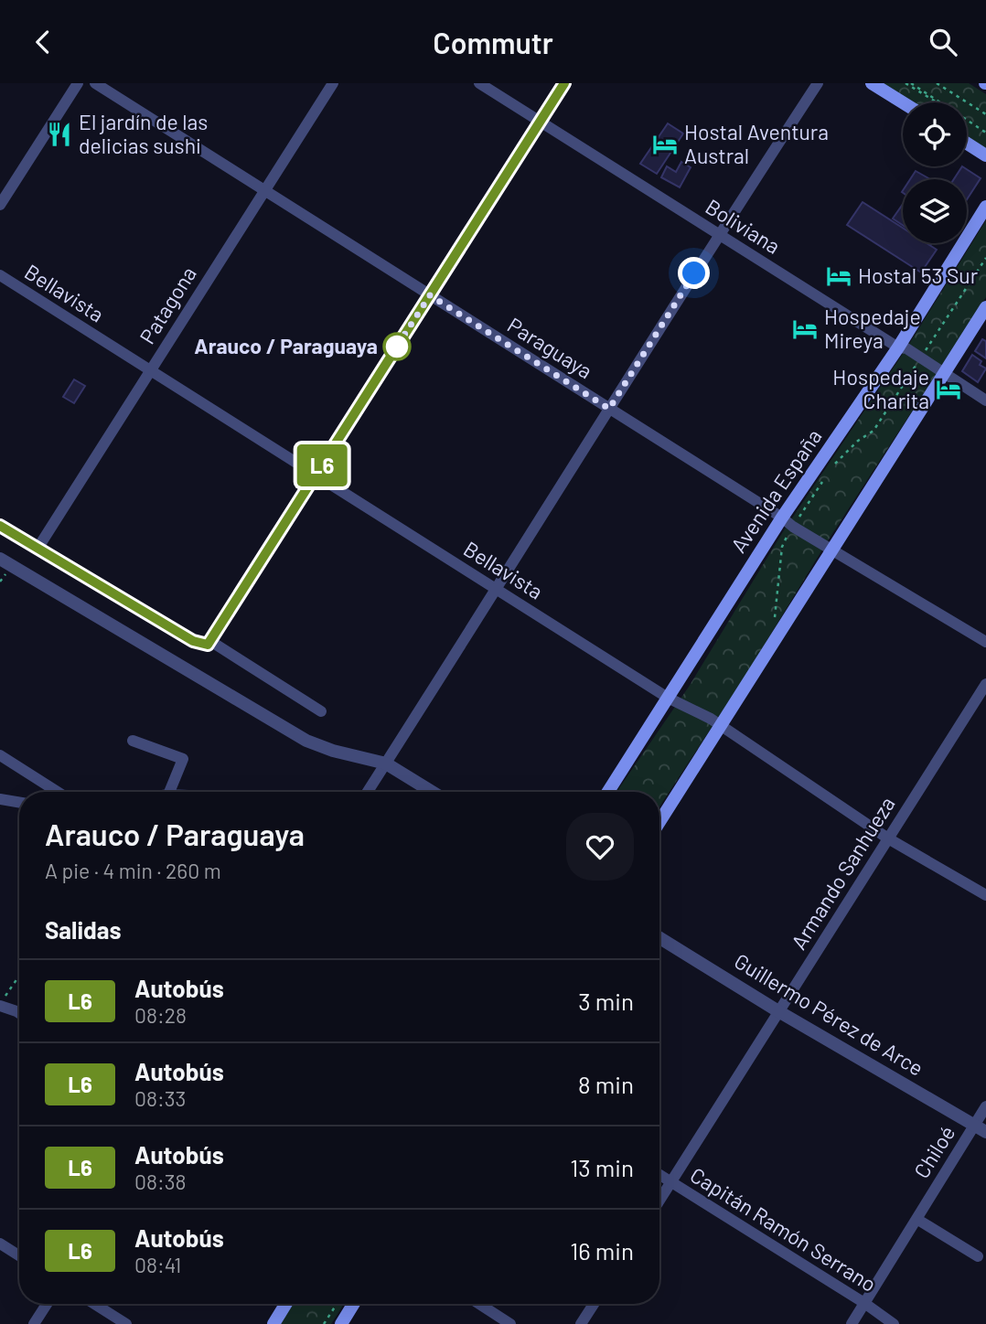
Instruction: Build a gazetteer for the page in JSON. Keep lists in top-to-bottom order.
{
  "streets": {
    "main road": ["Avenida España"],
    "street": [
      "Boliviana",
      "Bellavista",
      "Patagona",
      "Paraguaya",
      "Armando Sanhueza",
      "Guillermo Pérez de Arce",
      "Chiloé",
      "Capitán Ramón Serrano"
    ]
  },
  "crossings": [
    ["Boliviana", "Avenida España"],
    ["Bellavista", "Patagona"],
    ["Bellavista", "Avenida España"],
    ["Bellavista", "Armando Sanhueza"],
    ["Patagona", "Paraguaya"],
    ["Paraguaya", "Avenida España"],
    ["Armando Sanhueza", "Guillermo Pérez de Arce"],
    ["Armando Sanhueza", "Capitán Ramón Serrano"],
    ["Guillermo Pérez de Arce", "Chiloé"],
    ["Chiloé", "Capitán Ramón Serrano"]
  ],
  "places": {
    "restaurant": ["El jardín de las delicias sushi"],
    "hotel": [
      "Hostal Aventura Austral",
      "Hostal 53 Sur",
      "Hospedaje Mireya",
      "Hospedaje Charita"
    ],
    "other": ["Arauco / Paraguaya"]
  },
  "lines": ["bus line L6"],
  "page": {
    "header": "Commutr",
    "on_map": "L6",
    "heading": [
      ["Arauco / Paraguaya", "A pie · 4 min · 260 m"],
      "Salidas"
    ],
    "list": [
      {
        "mark": "L6",
        "name": "Autobús",
        "note": "08:28",
        "value": "3 min"
      },
      {
        "mark": "L6",
        "name": "Autobús",
        "note": "08:33",
        "value": "8 min"
      },
      {
        "mark": "L6",
        "name": "Autobús",
        "note": "08:38",
        "value": "13 min"
      },
      {
        "mark": "L6",
        "name": "Autobús",
        "note": "08:41",
        "value": "16 min"
      }
    ]
  }
}
